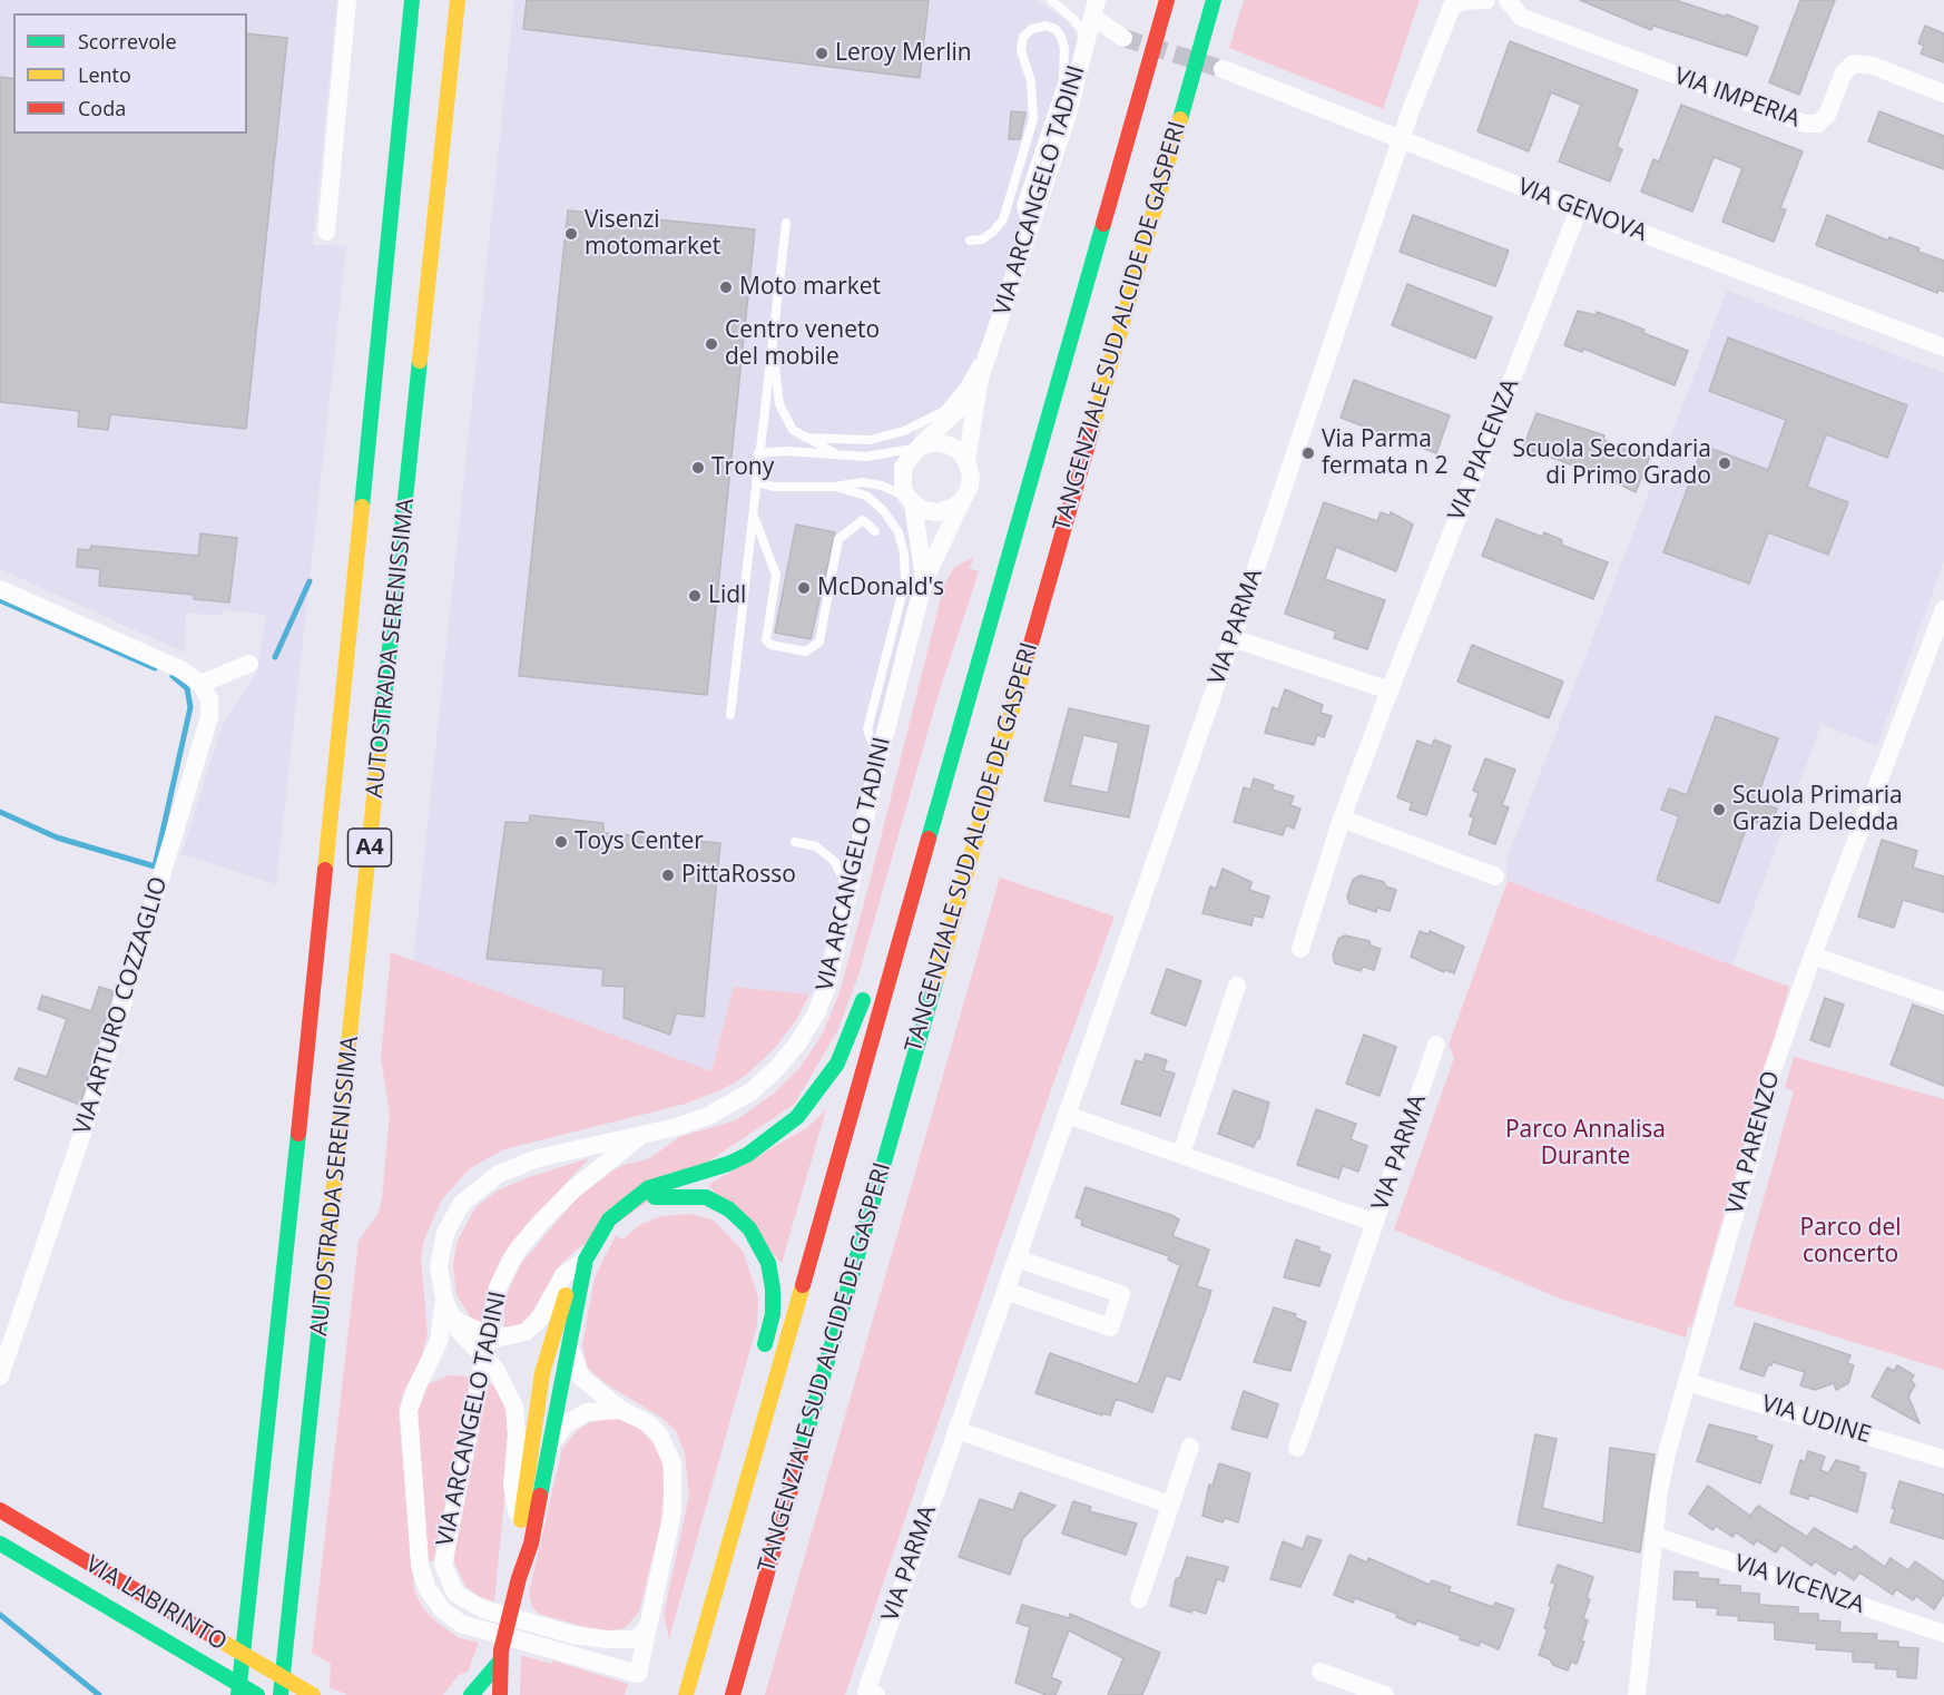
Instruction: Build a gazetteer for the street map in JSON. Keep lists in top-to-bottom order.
{
  "streets": {
    "main road": [
      "TANGENZIALE SUD ALCIDE DE GASPERI",
      "AUTOSTRADA SERENISSIMA",
      "A4",
      "VIA LABIRINTO"
    ],
    "street": [
      "VIA IMPERIA",
      "VIA ARCANGELO TADINI",
      "VIA GENOVA",
      "VIA PIACENZA",
      "VIA PARMA",
      "VIA ARTURO COZZAGLIO",
      "VIA PARENZO",
      "VIA UDINE",
      "VIA VICENZA"
    ]
  },
  "crossings": [
    ["VIA GENOVA", "VIA PIACENZA"],
    ["VIA GENOVA", "VIA PARMA"],
    ["VIA PARENZO", "VIA UDINE"],
    ["VIA PARENZO", "VIA VICENZA"]
  ],
  "parks": ["Parco Annalisa Durante", "Parco del concerto"],
  "places": [
    "Leroy Merlin",
    "Visenzi motomarket",
    "Moto market",
    "Centro veneto del mobile",
    "Via Parma fermata n 2",
    "Scuola Secondaria di Primo Grado",
    "Trony",
    "McDonald's",
    "Lidl",
    "Scuola Primaria Grazia Deledda",
    "Toys Center",
    "PittaRosso"
  ],
  "legend": ["Scorrevole", "Lento", "Coda"]
}
